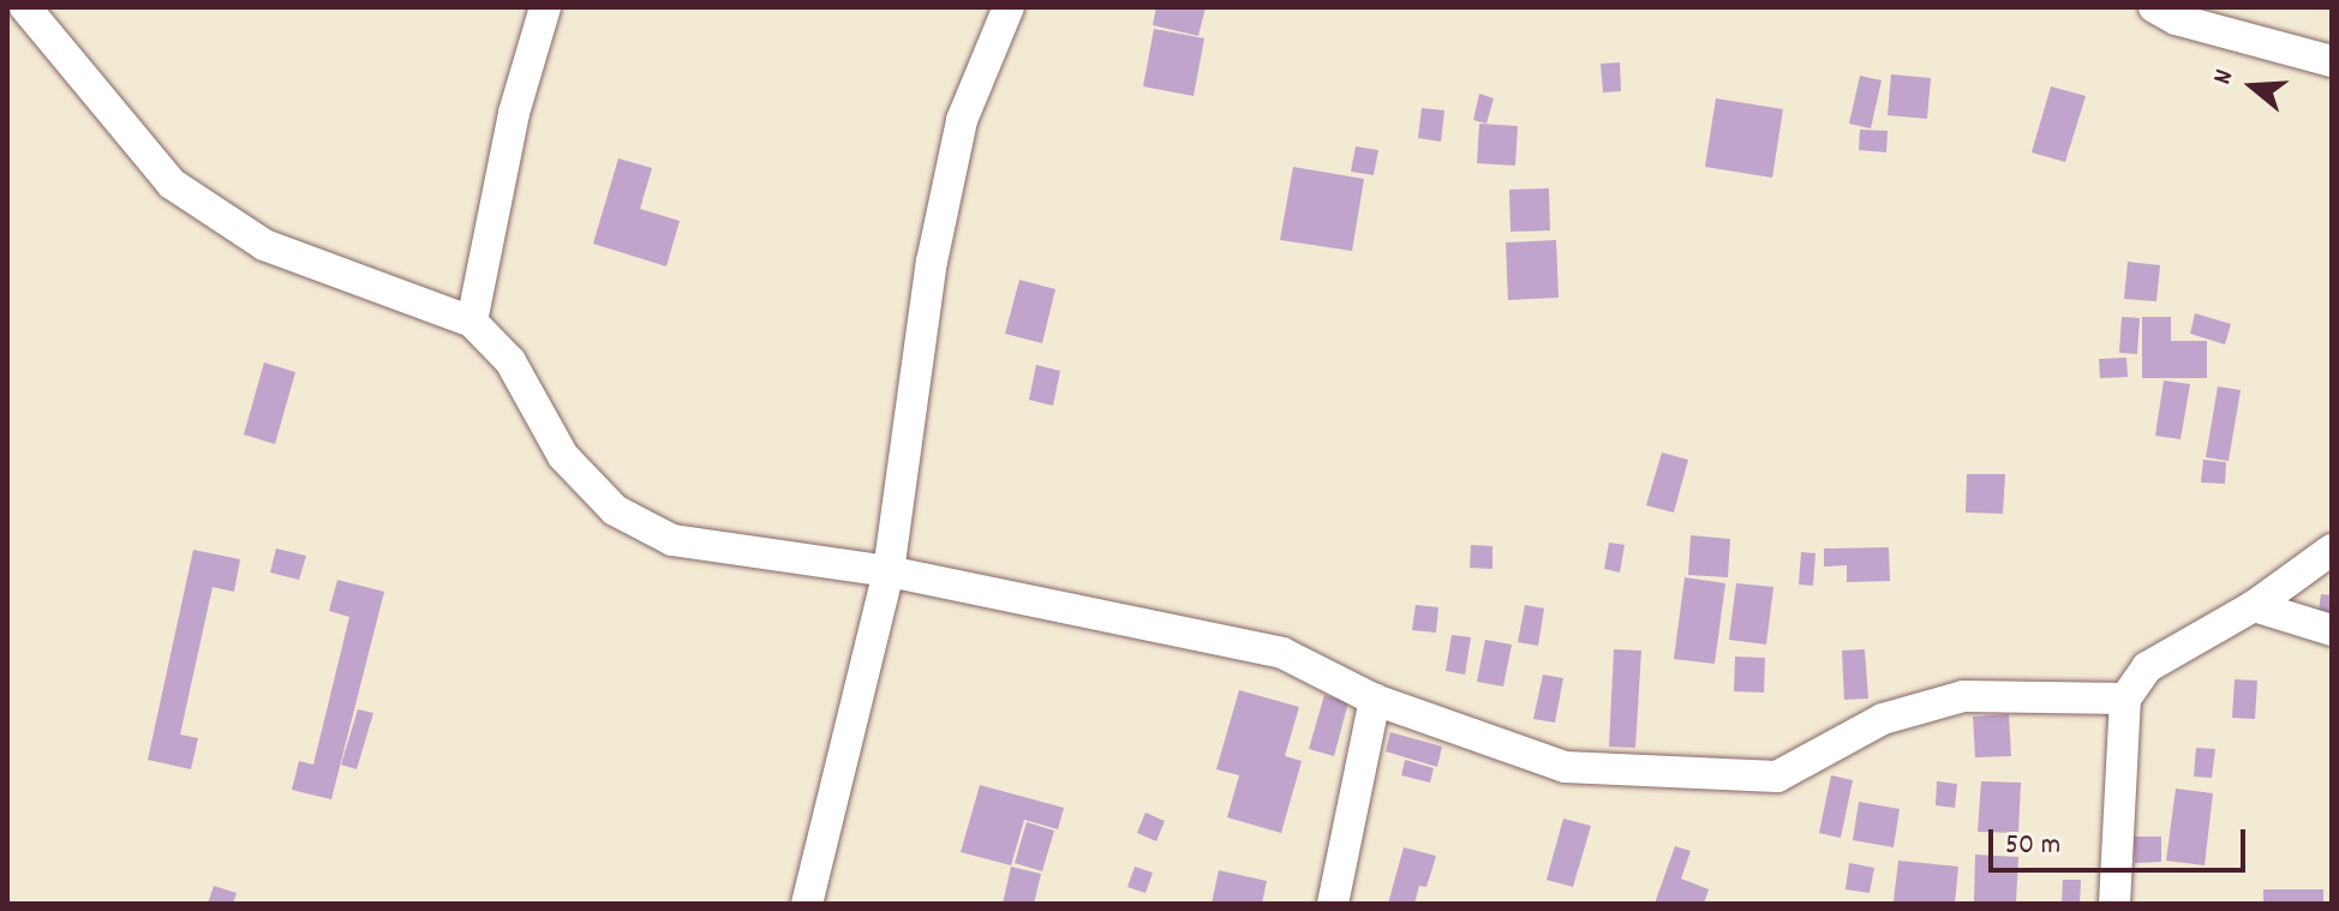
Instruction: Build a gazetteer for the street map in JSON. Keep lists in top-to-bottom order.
{
  "scale_bar": "50 m",
  "north": "left"
}
